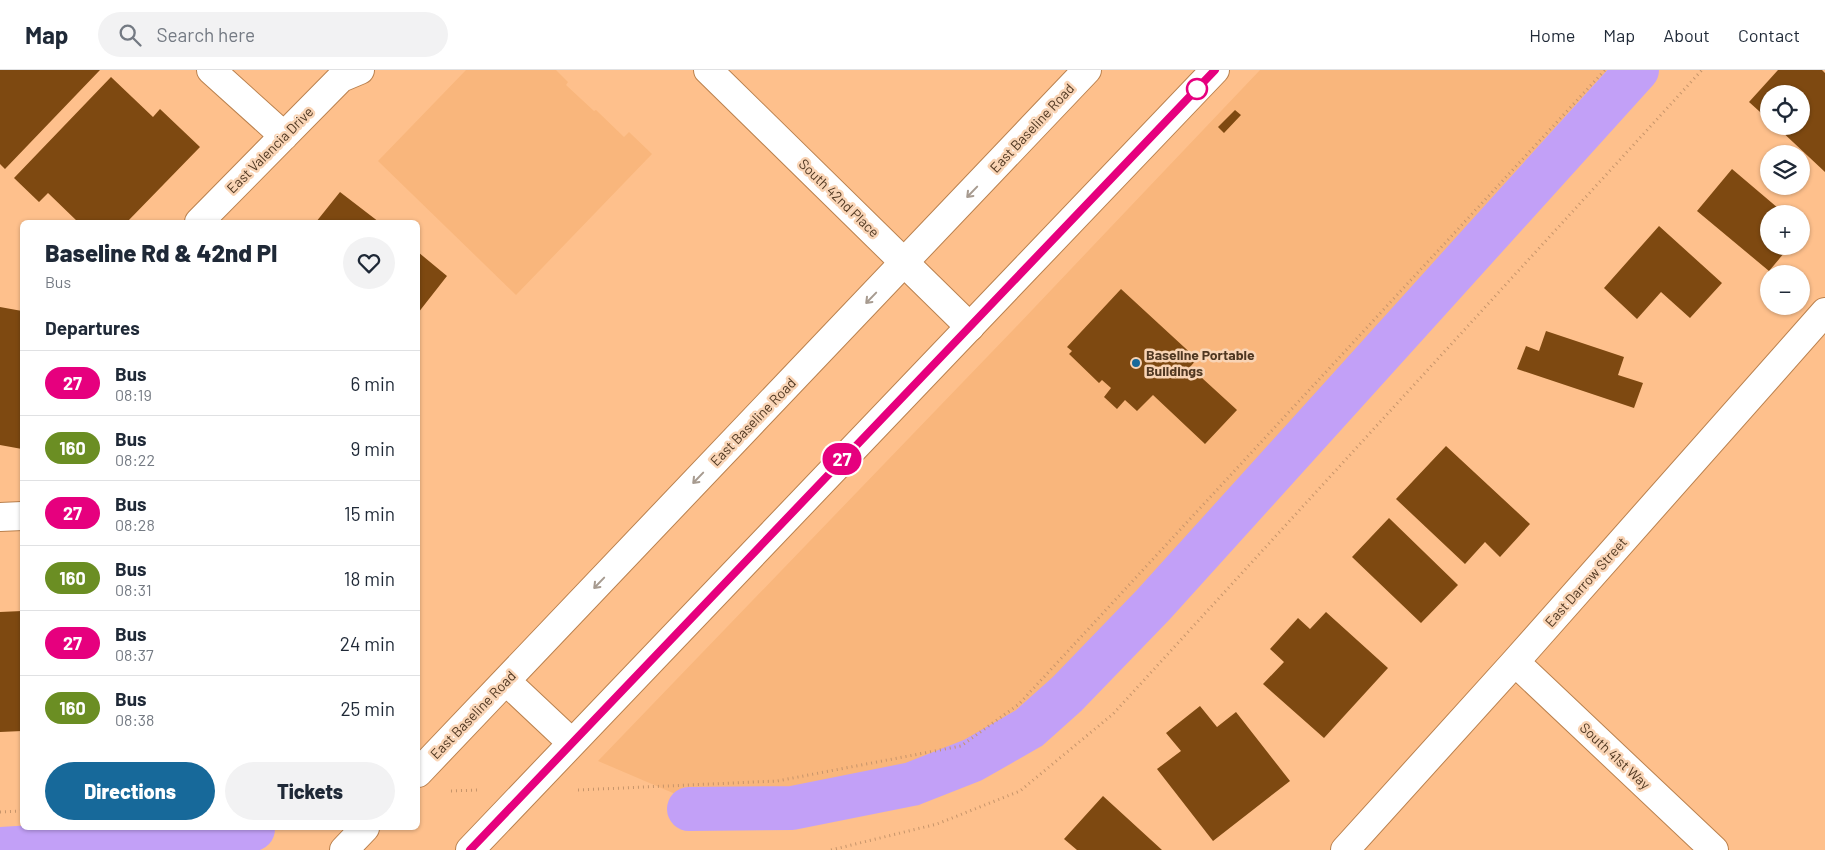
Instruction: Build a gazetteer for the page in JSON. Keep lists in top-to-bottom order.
{
  "streets": {
    "main road": [
      "East Baseline Road",
      "East Valencia Drive",
      "South 42nd Place",
      "East Darrow Street",
      "South 41st Way"
    ]
  },
  "crossings": [
    ["East Baseline Road", "South 42nd Place"],
    ["East Darrow Street", "South 41st Way"]
  ],
  "places": ["Baseline Portable Buildings"],
  "lines": ["bus line 27"],
  "page": {
    "header": "Map",
    "search": "Search here",
    "nav": [
      "Home",
      "Map",
      "About",
      "Contact"
    ],
    "on_map": "27",
    "map_buttons": ["+", "−"],
    "heading": [
      ["Baseline Rd & 42nd Pl", "Bus"],
      "Departures"
    ],
    "list": [
      {
        "mark": "27",
        "name": "Bus",
        "note": "08:19",
        "value": "6 min"
      },
      {
        "mark": "160",
        "name": "Bus",
        "note": "08:22",
        "value": "9 min"
      },
      {
        "mark": "27",
        "name": "Bus",
        "note": "08:28",
        "value": "15 min"
      },
      {
        "mark": "160",
        "name": "Bus",
        "note": "08:31",
        "value": "18 min"
      },
      {
        "mark": "27",
        "name": "Bus",
        "note": "08:37",
        "value": "24 min"
      },
      {
        "mark": "160",
        "name": "Bus",
        "note": "08:38",
        "value": "25 min"
      }
    ],
    "buttons": ["Directions", "Tickets"]
  }
}
